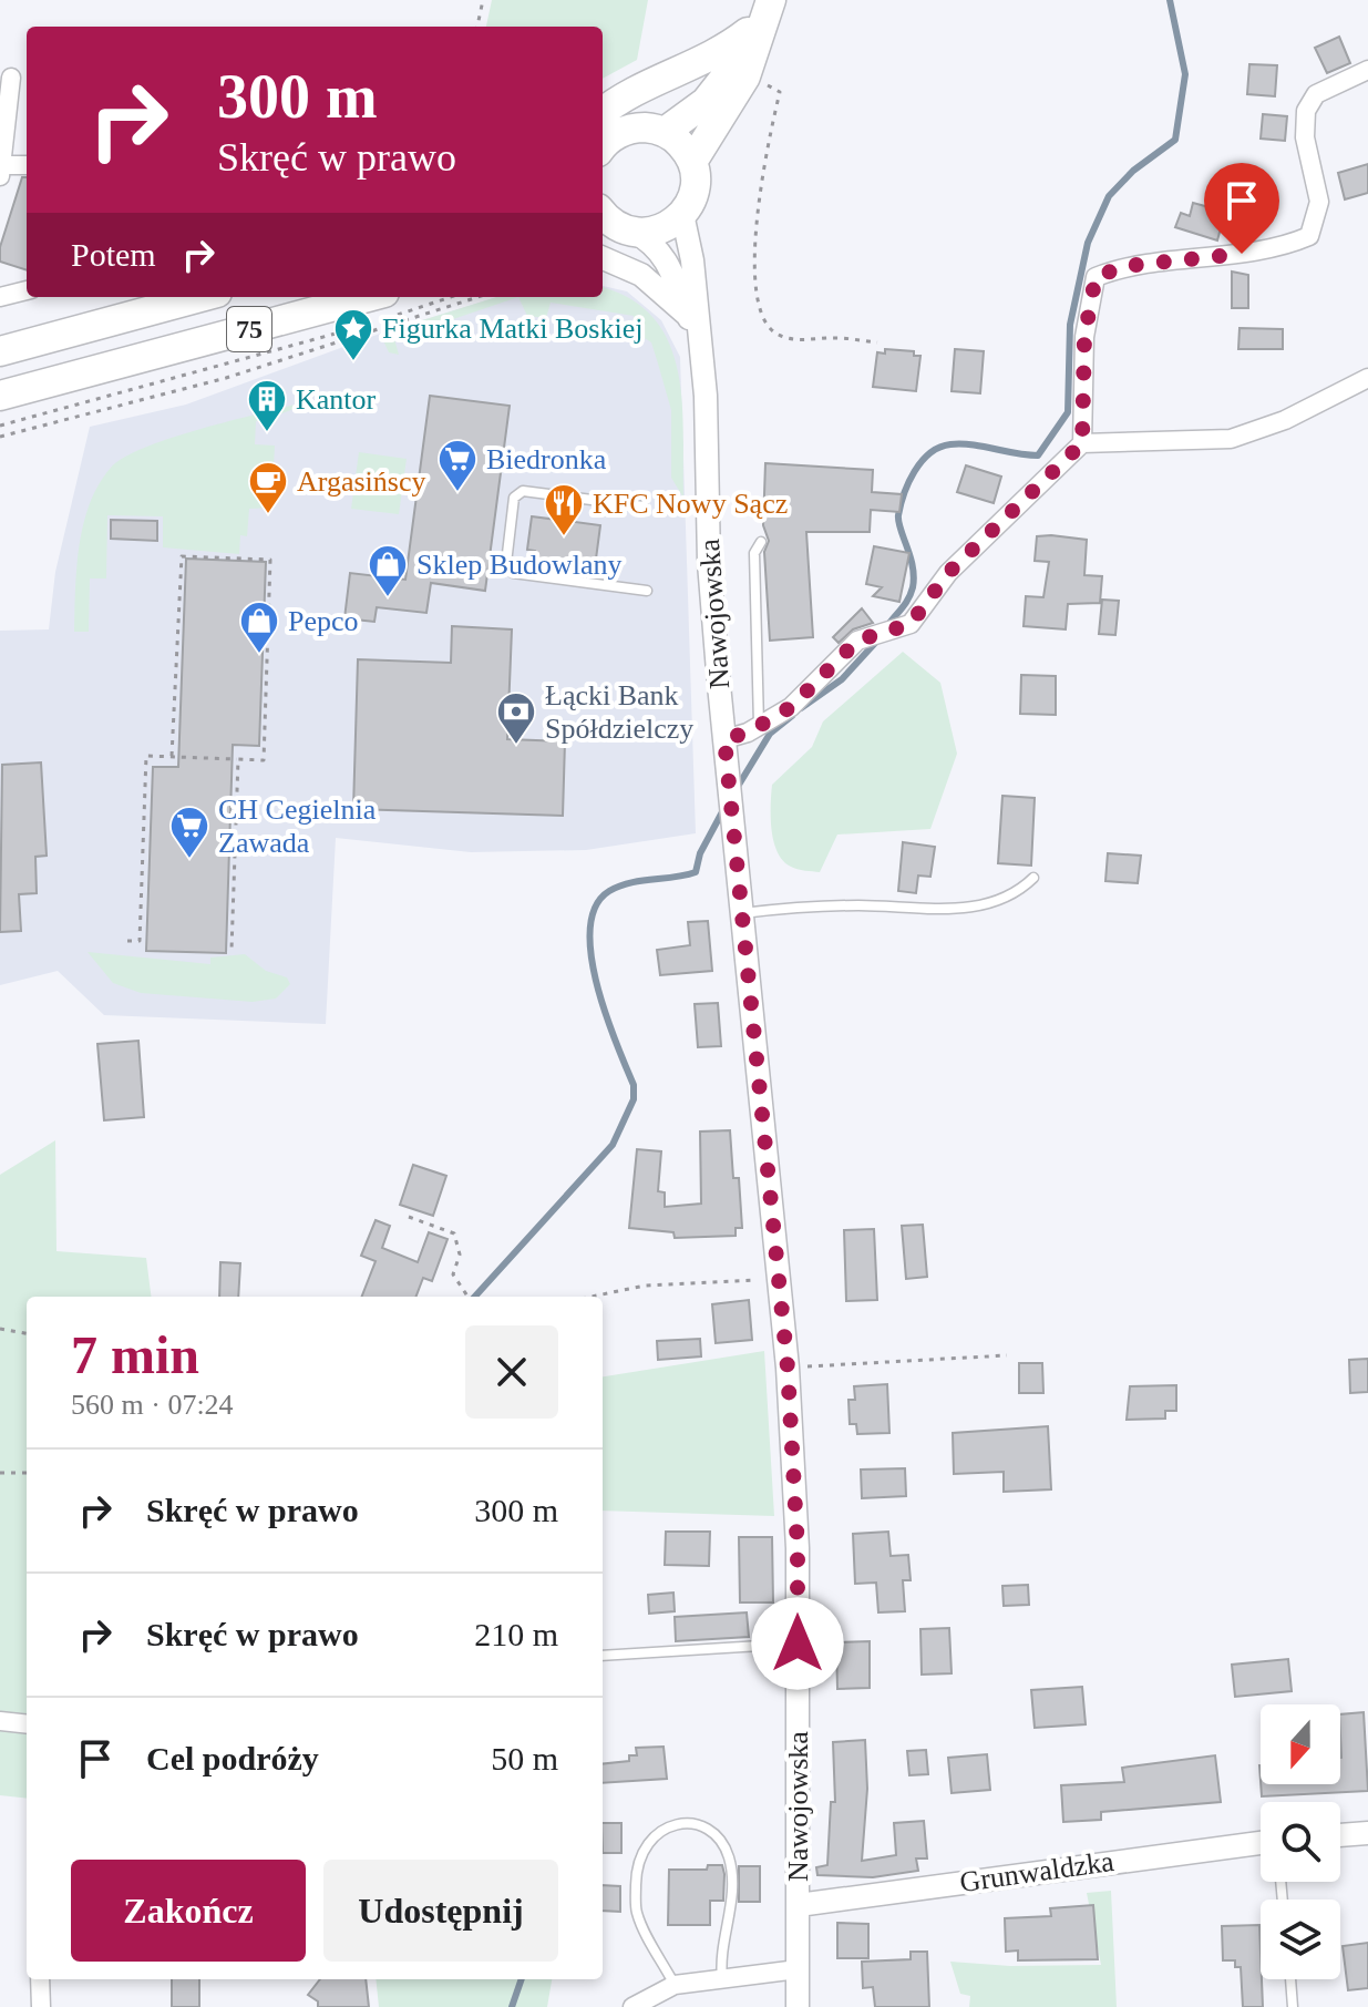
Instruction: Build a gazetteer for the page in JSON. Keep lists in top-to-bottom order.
{
  "streets": {
    "main road": ["75"],
    "street": ["Nawojowska", "Grunwaldzka"]
  },
  "crossings": [
    ["Nawojowska", "Grunwaldzka"]
  ],
  "places": {
    "place": ["Figurka Matki Boskiej"],
    "building": ["Kantor"],
    "supermarket": ["Biedronka", "CH Cegielnia Zawada"],
    "cafe": ["Argasińscy"],
    "restaurant": ["KFC Nowy Sącz"],
    "shop": ["Sklep Budowlany", "Pepco"],
    "bank": ["Łącki Bank Spółdzielczy"]
  },
  "north": "bottom",
  "page": {
    "turn": ["300 m", "Skręć w prawo"],
    "then": "Potem",
    "heading": ["7 min", "560 m · 07:24"],
    "list": [
      {
        "name": "Skręć w prawo",
        "value": "300 m"
      },
      {
        "name": "Skręć w prawo",
        "value": "210 m"
      },
      {
        "name": "Cel podróży",
        "value": "50 m"
      }
    ],
    "buttons": ["Zakończ", "Udostępnij"]
  }
}
